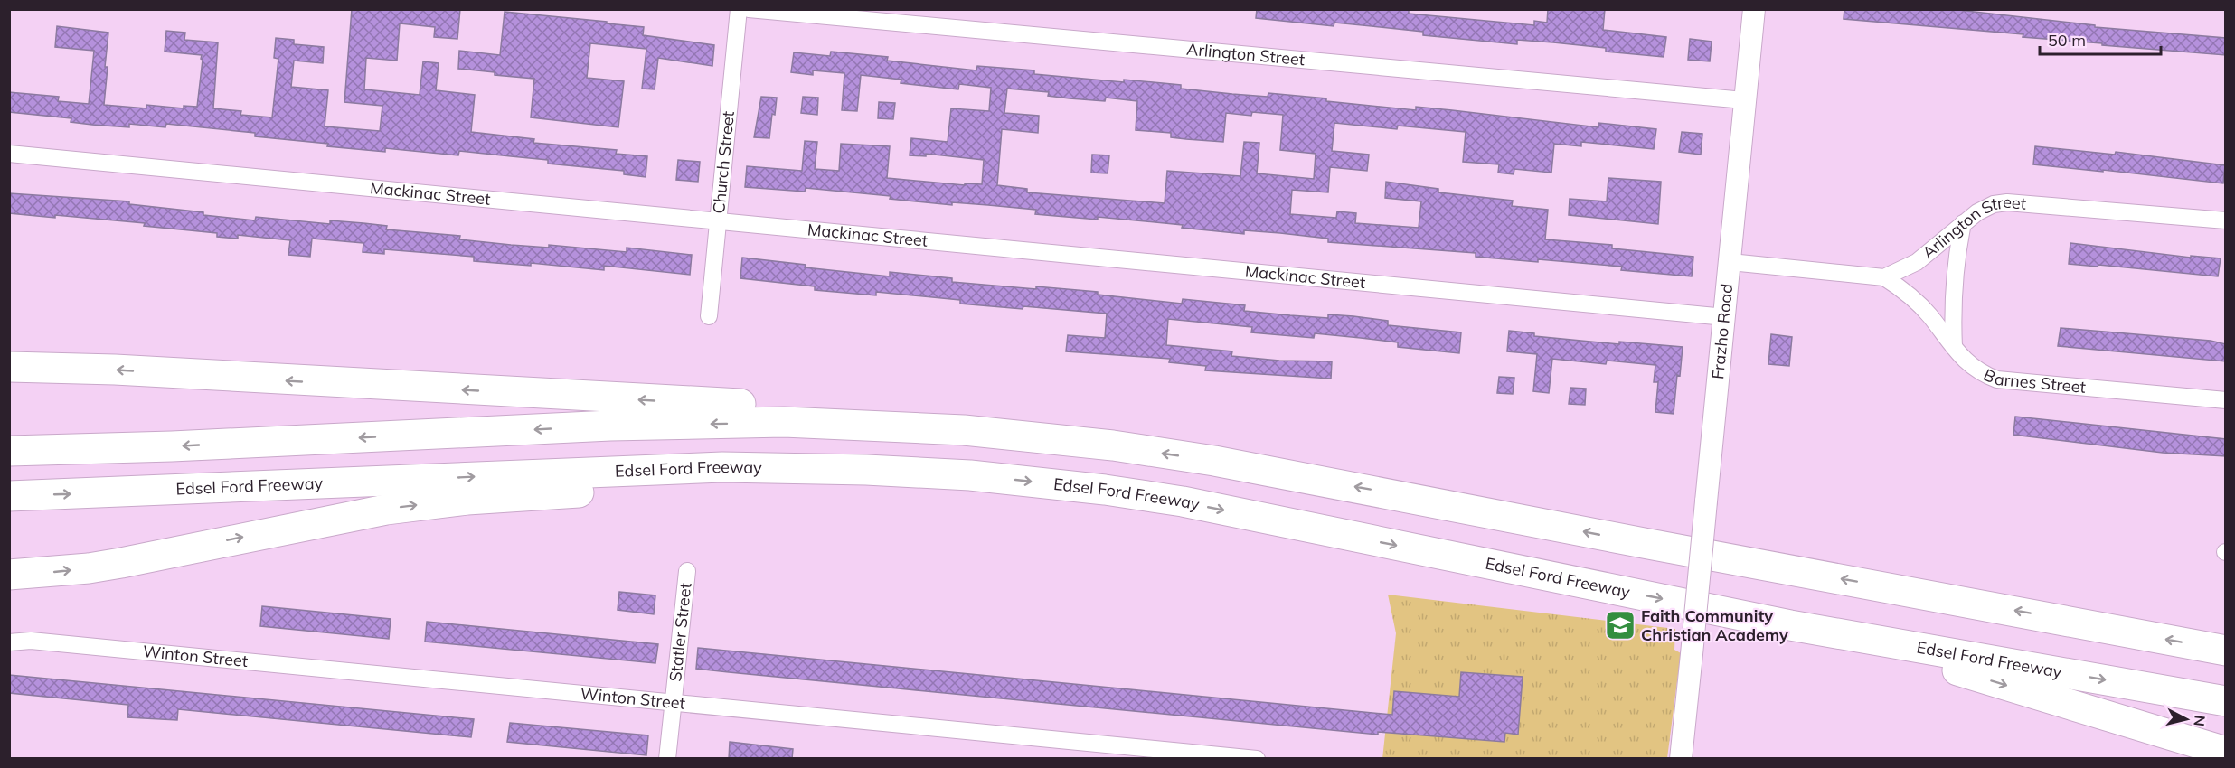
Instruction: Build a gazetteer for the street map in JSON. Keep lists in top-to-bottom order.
{
  "streets": {
    "highway": ["Edsel Ford Freeway"],
    "street": [
      "Arlington Street",
      "Church Street",
      "Mackinac Street",
      "Frazho Road",
      "Barnes Street",
      "Statler Street",
      "Winton Street"
    ]
  },
  "crossings": [
    ["Arlington Street", "Frazho Road"],
    ["Arlington Street", "Barnes Street"],
    ["Church Street", "Mackinac Street"],
    ["Mackinac Street", "Frazho Road"],
    ["Statler Street", "Winton Street"]
  ],
  "places": {
    "school or university": ["Faith Community Christian Academy"]
  },
  "scale_bar": "50 m",
  "north": "right"
}
